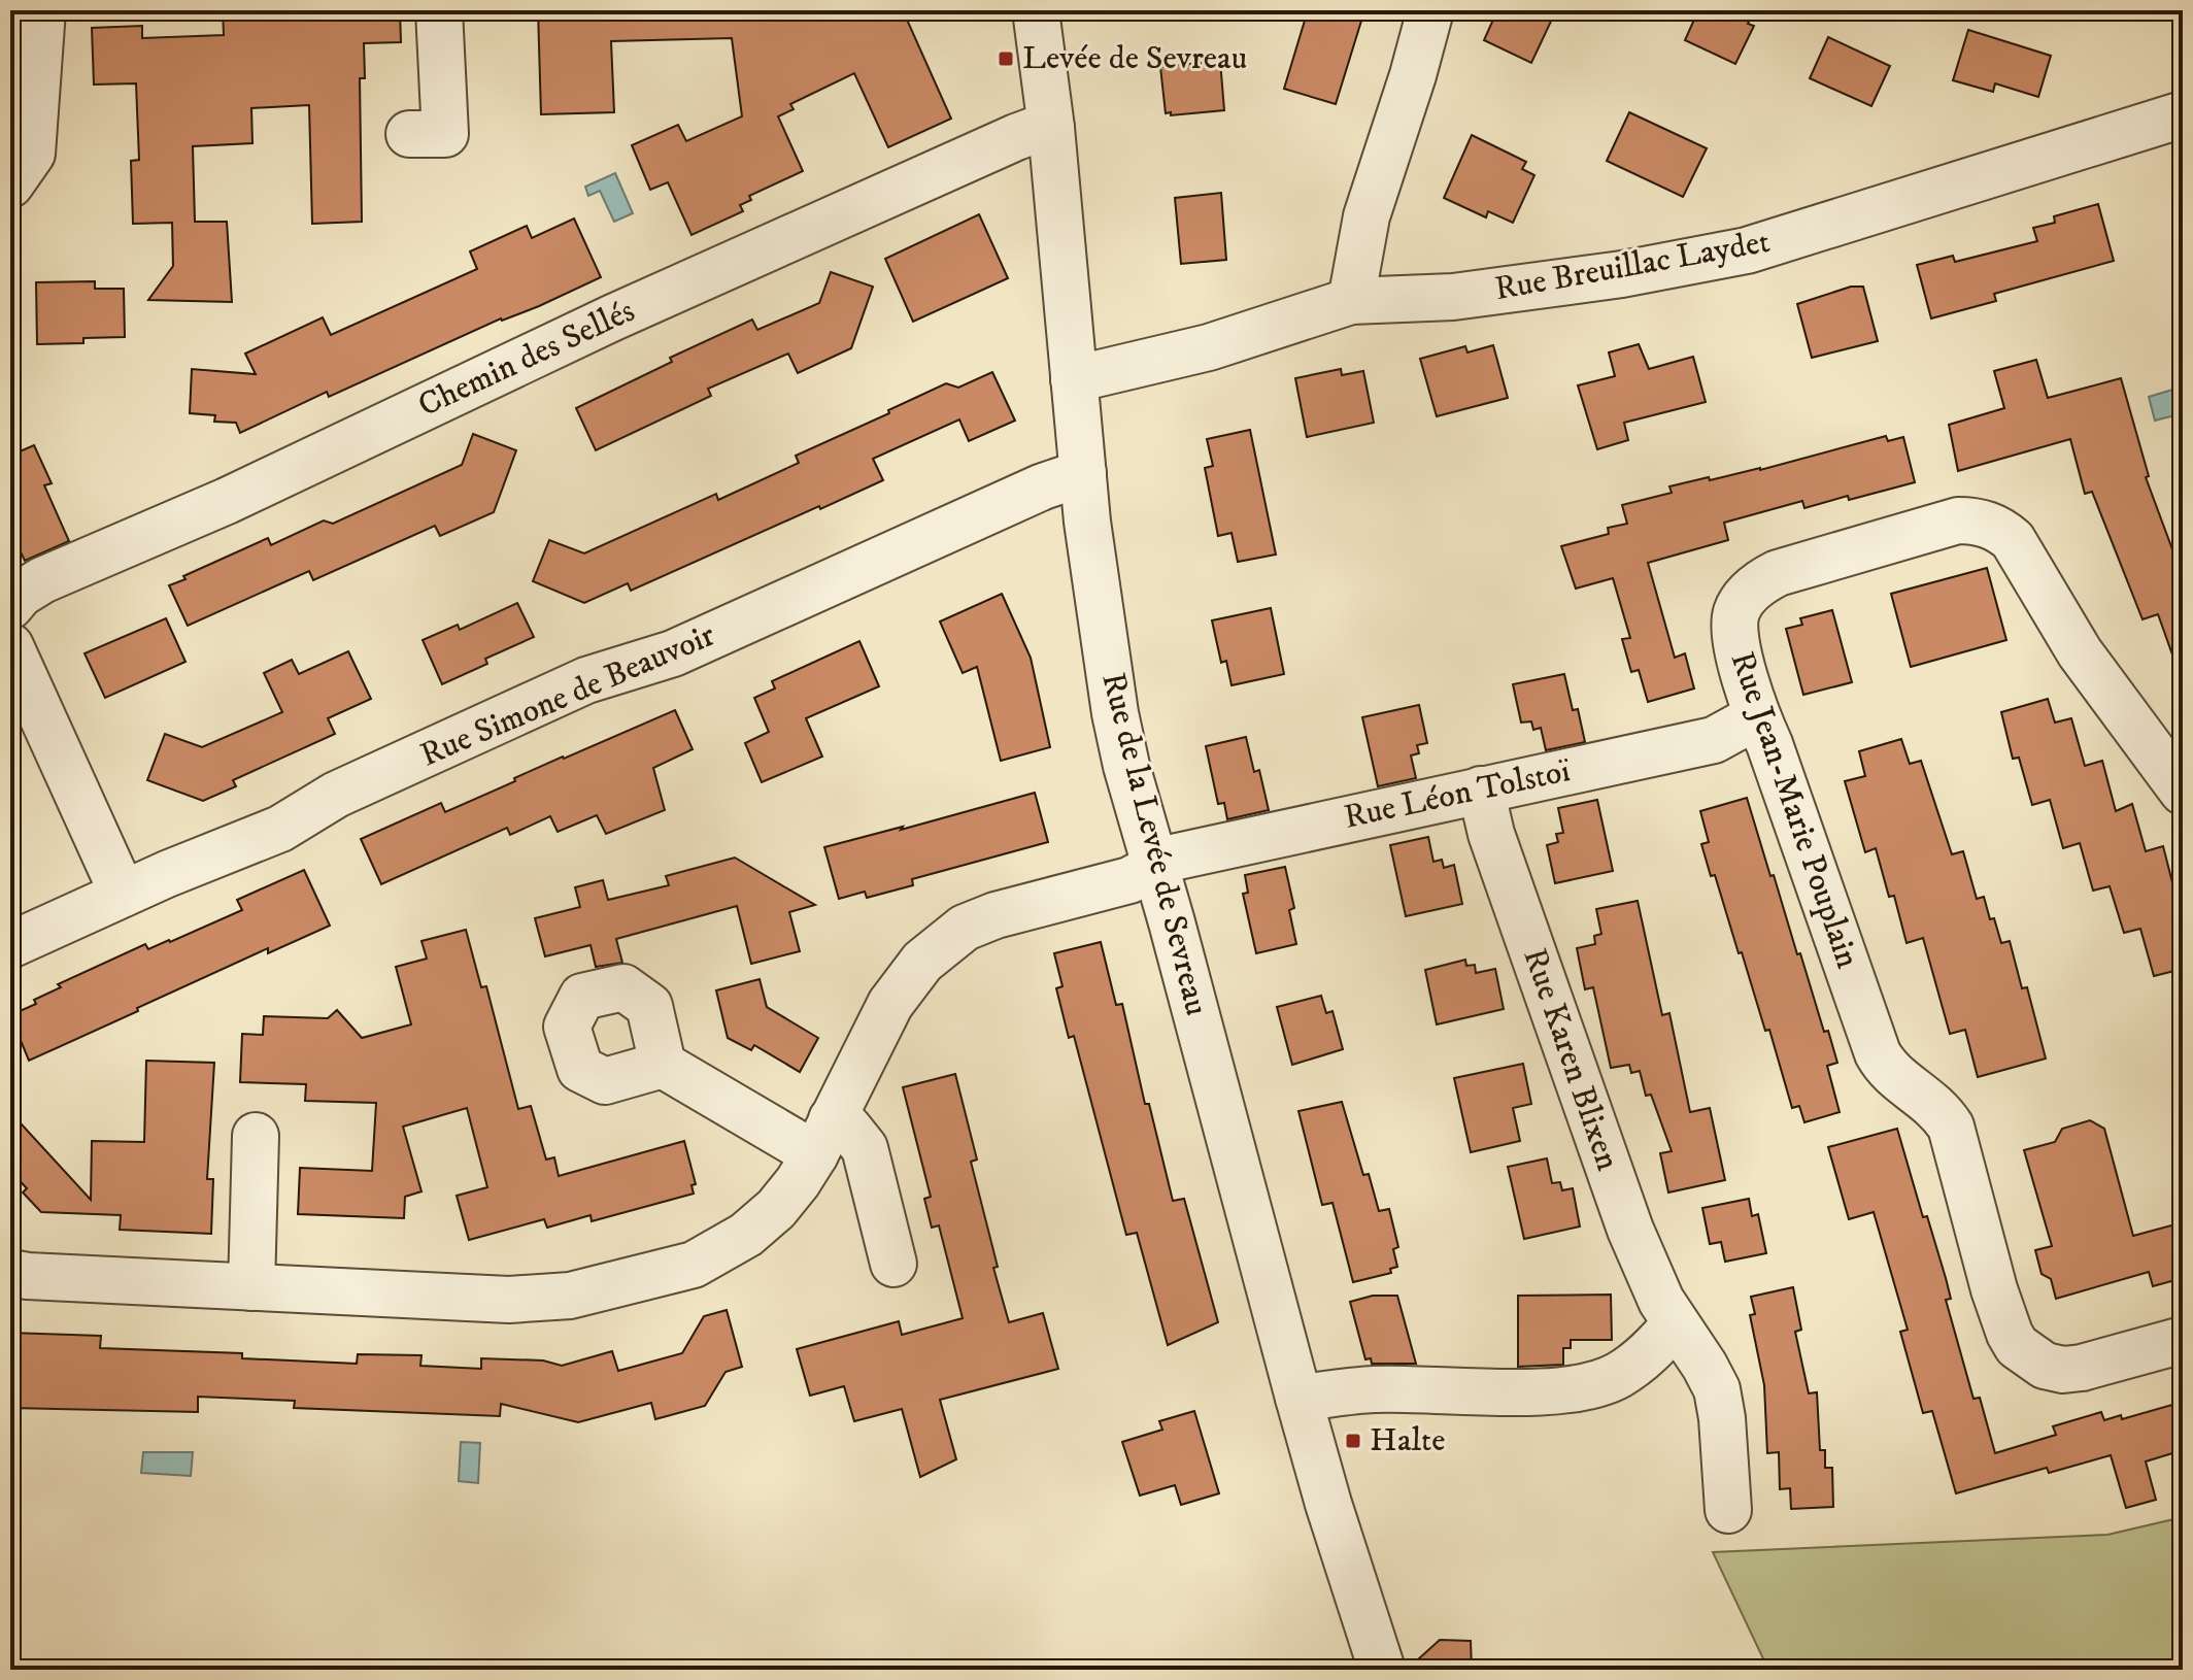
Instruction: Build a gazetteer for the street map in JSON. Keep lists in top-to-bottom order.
{
  "streets": {
    "street": [
      "Rue Breuillac Laydet",
      "Chemin des Sellés",
      "Rue Simone de Beauvoir",
      "Rue Léon Tolstoï",
      "Rue Jean-Marie Pouplain",
      "Rue de la Levée de Sevreau",
      "Rue Karen Blixen"
    ]
  },
  "crossings": [
    ["Rue Breuillac Laydet", "Rue de la Levée de Sevreau"],
    ["Chemin des Sellés", "Rue de la Levée de Sevreau"],
    ["Rue Simone de Beauvoir", "Rue de la Levée de Sevreau"],
    ["Rue Léon Tolstoï", "Rue Jean-Marie Pouplain"],
    ["Rue Léon Tolstoï", "Rue de la Levée de Sevreau"],
    ["Rue Léon Tolstoï", "Rue Karen Blixen"]
  ],
  "places": {
    "transit": ["Levée de Sevreau", "Halte"]
  }
}
